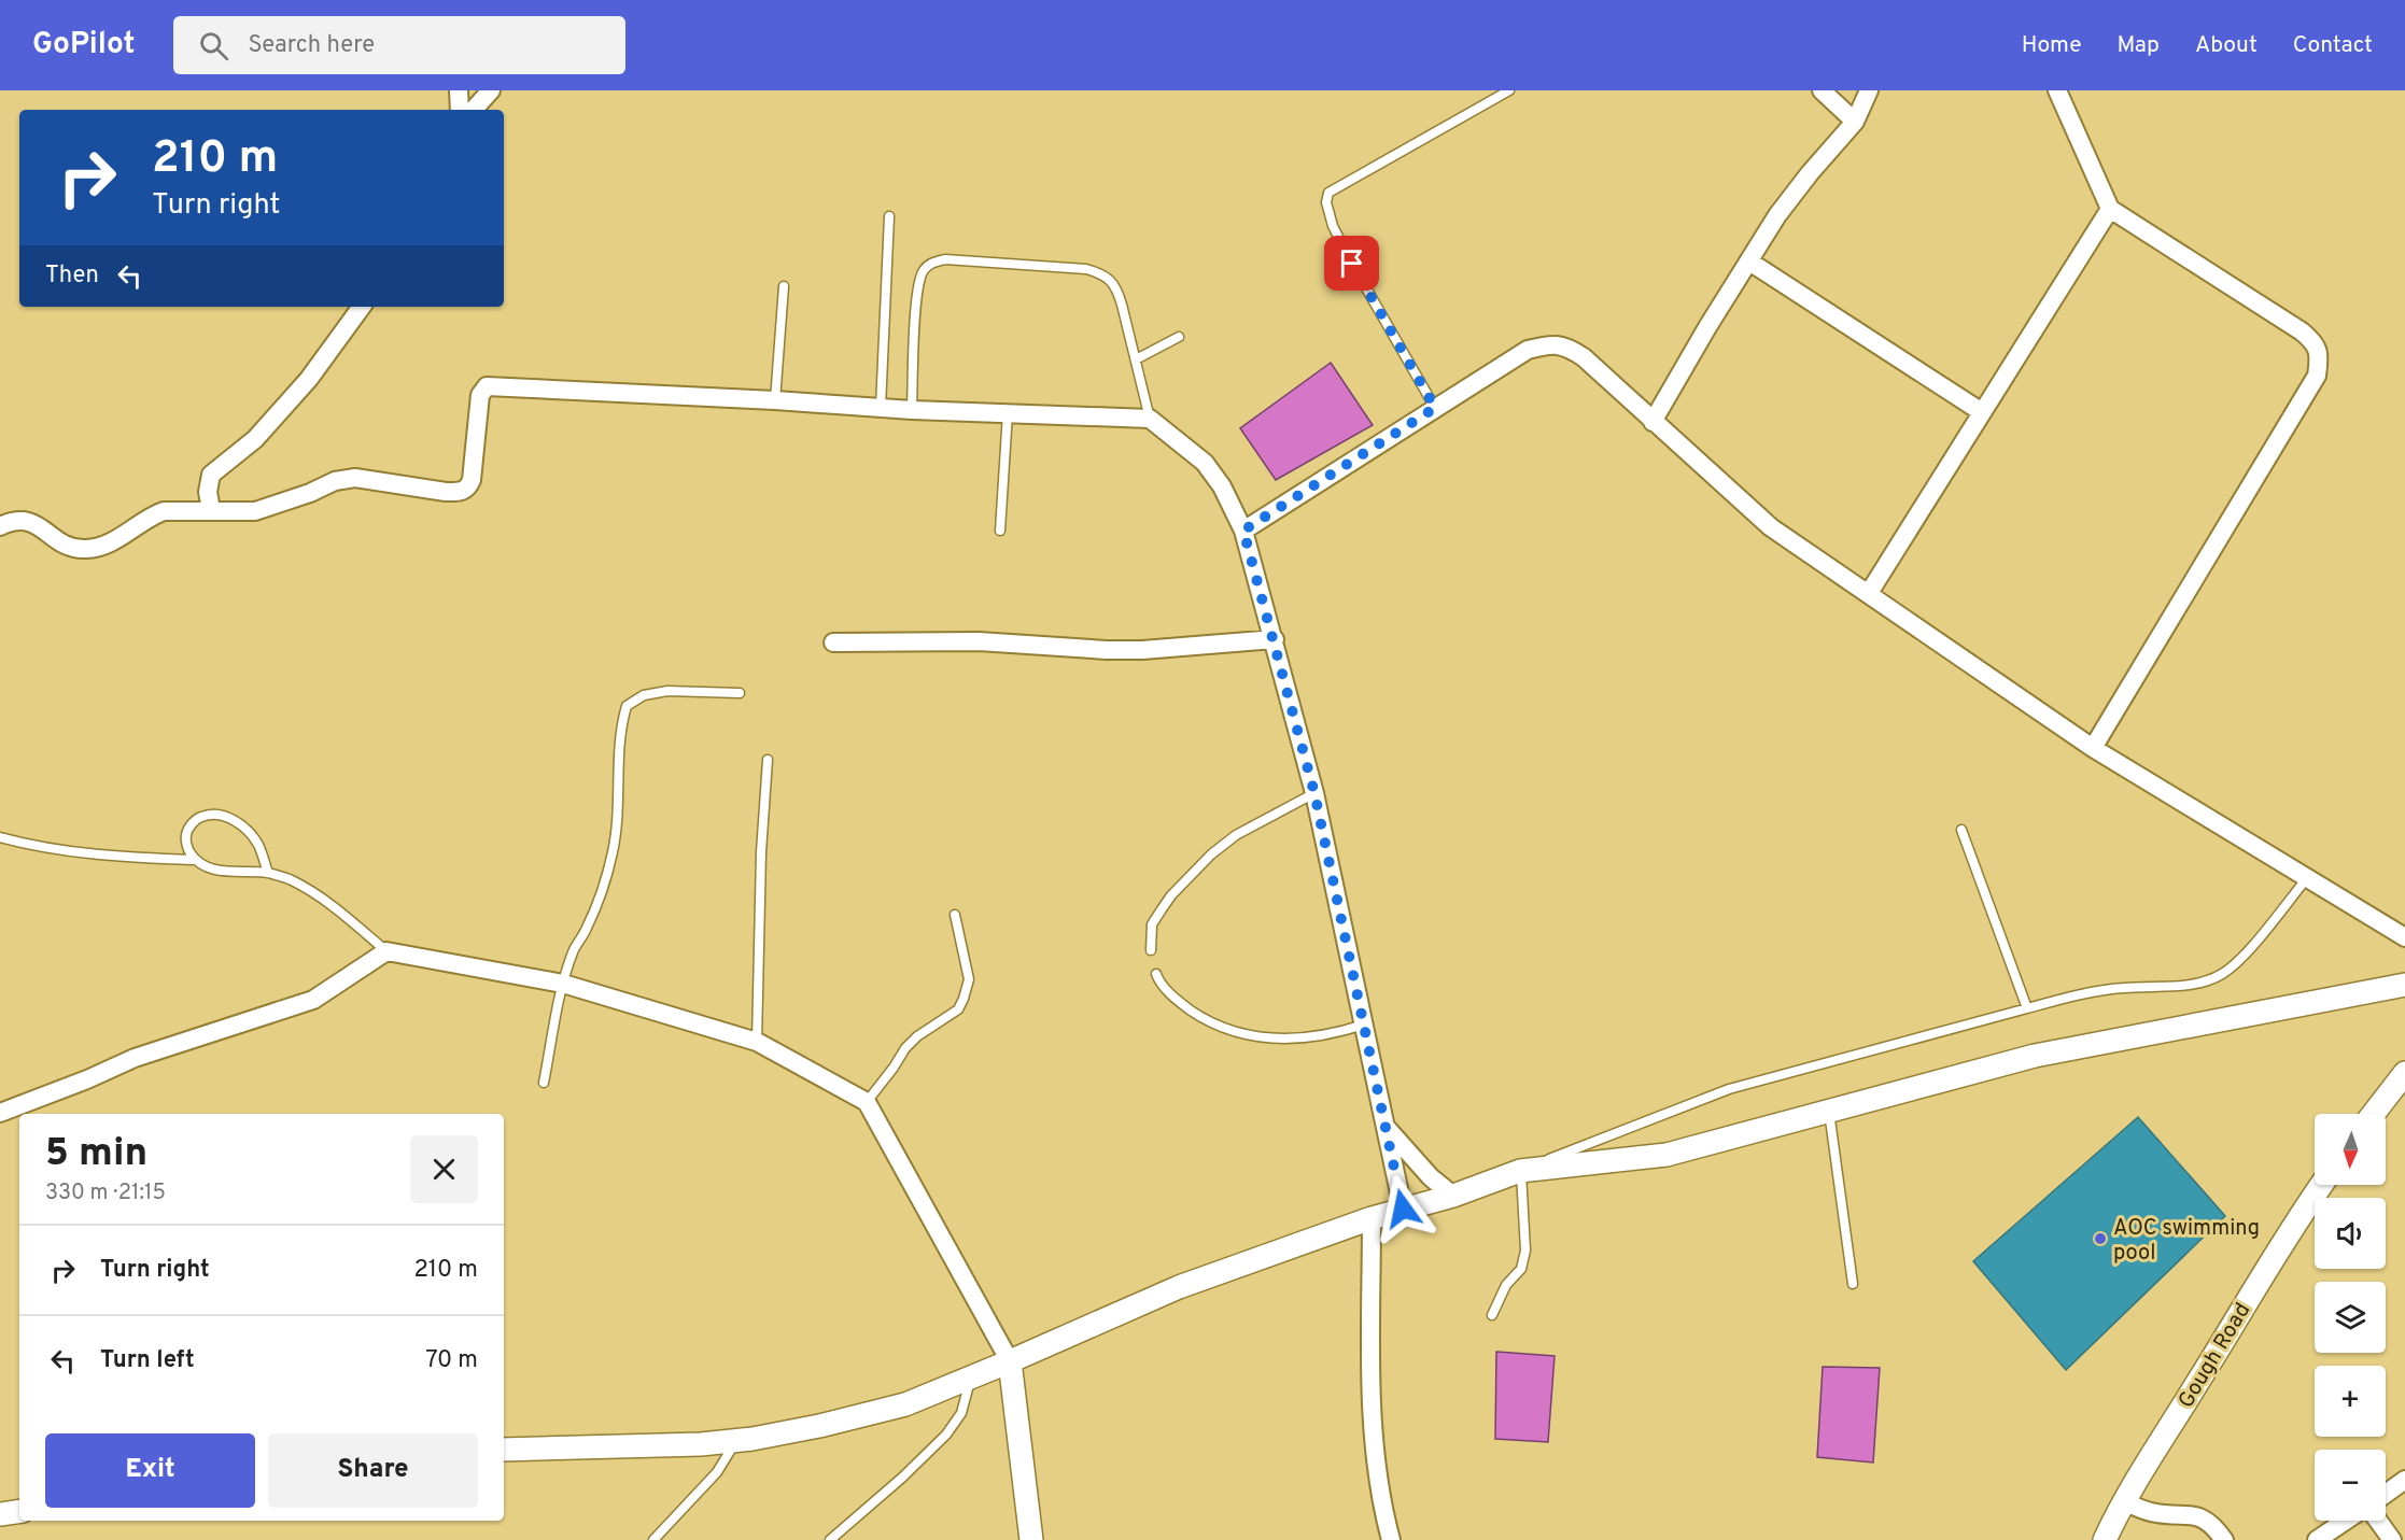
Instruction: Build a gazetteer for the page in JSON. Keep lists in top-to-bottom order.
{
  "streets": {
    "street": ["Gough Road"]
  },
  "places": ["AOC swimming pool"],
  "north": "bottom",
  "page": {
    "header": "GoPilot",
    "search": "Search here",
    "nav": [
      "Home",
      "Map",
      "About",
      "Contact"
    ],
    "turn": ["210 m", "Turn right"],
    "then": "Then",
    "map_buttons": ["+", "−"],
    "heading": ["5 min", "330 m · 21:15"],
    "list": [
      {
        "name": "Turn right",
        "value": "210 m"
      },
      {
        "name": "Turn left",
        "value": "70 m"
      }
    ],
    "buttons": ["Exit", "Share"]
  }
}
